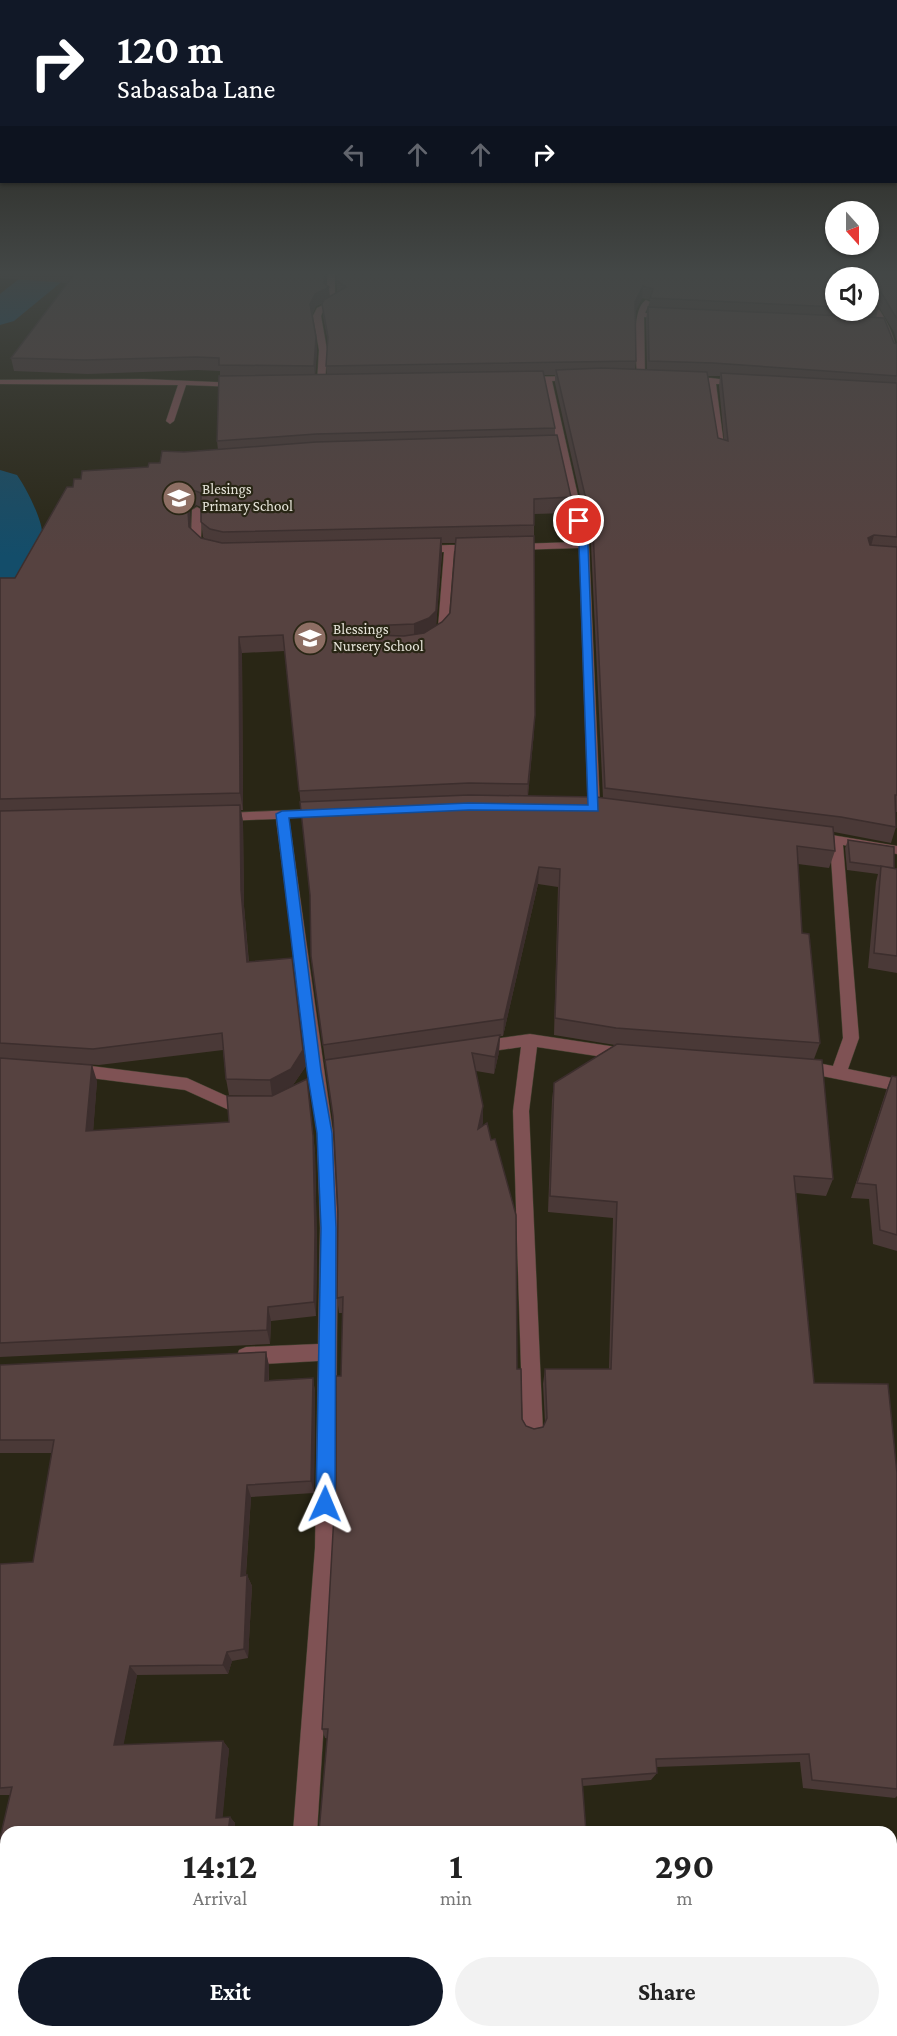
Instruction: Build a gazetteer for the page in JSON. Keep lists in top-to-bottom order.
{
  "places": {
    "school or university": ["Blesings Primary School", "Blessings Nursery School"]
  },
  "north": "bottom",
  "page": {
    "turn": ["120 m", "Sabasaba Lane"],
    "eta": [
      "14:12",
      "Arrival",
      "1",
      "min",
      "290",
      "m"
    ],
    "buttons": ["Exit", "Share"]
  }
}
